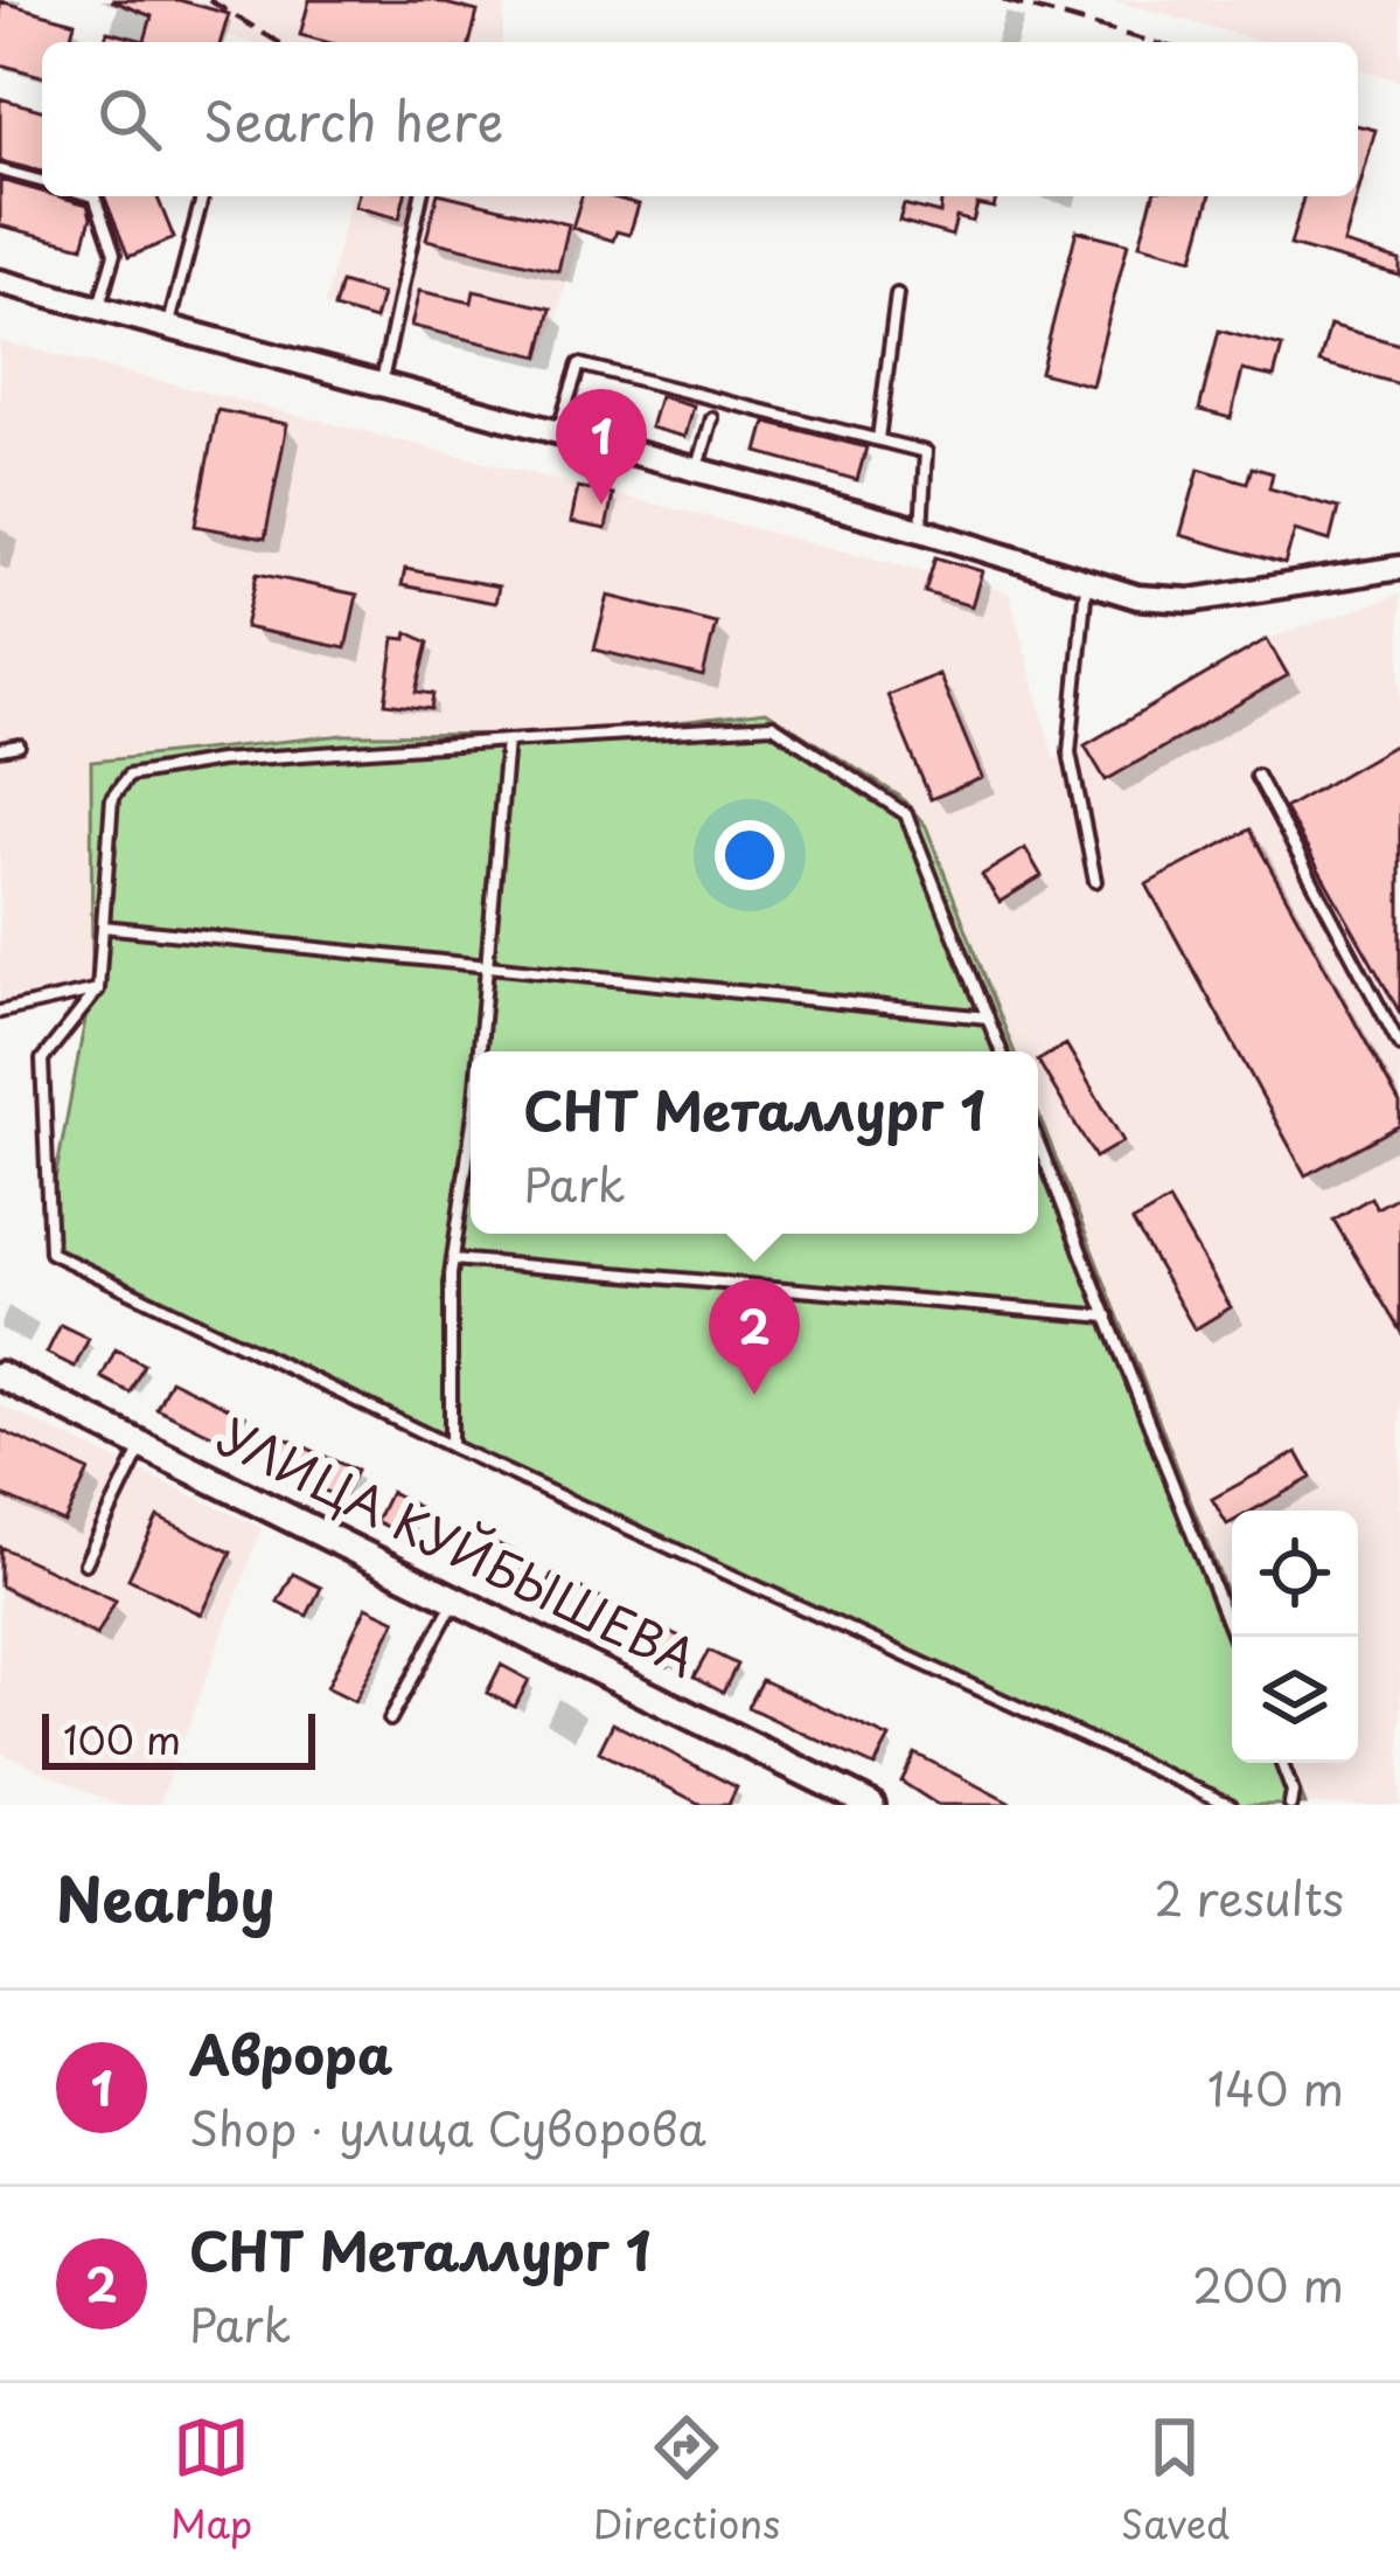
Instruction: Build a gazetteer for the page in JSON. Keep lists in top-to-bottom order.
{
  "streets": {
    "main road": ["УЛИЦА КУЙБЫШЕВА"]
  },
  "scale_bar": "100 m",
  "page": {
    "search": "Search here",
    "pins": ["1", "2"],
    "popup": ["СНТ Металлург 1", "Park"],
    "scale": "100 m",
    "heading": ["Nearby", "2 results"],
    "list": [
      {
        "mark": "1",
        "name": "Аврора",
        "note": "Shop · улица Суворова",
        "value": "140 m"
      },
      {
        "mark": "2",
        "name": "СНТ Металлург 1",
        "note": "Park",
        "value": "200 m"
      }
    ],
    "nav": ["Map", "Directions", "Saved"]
  }
}
